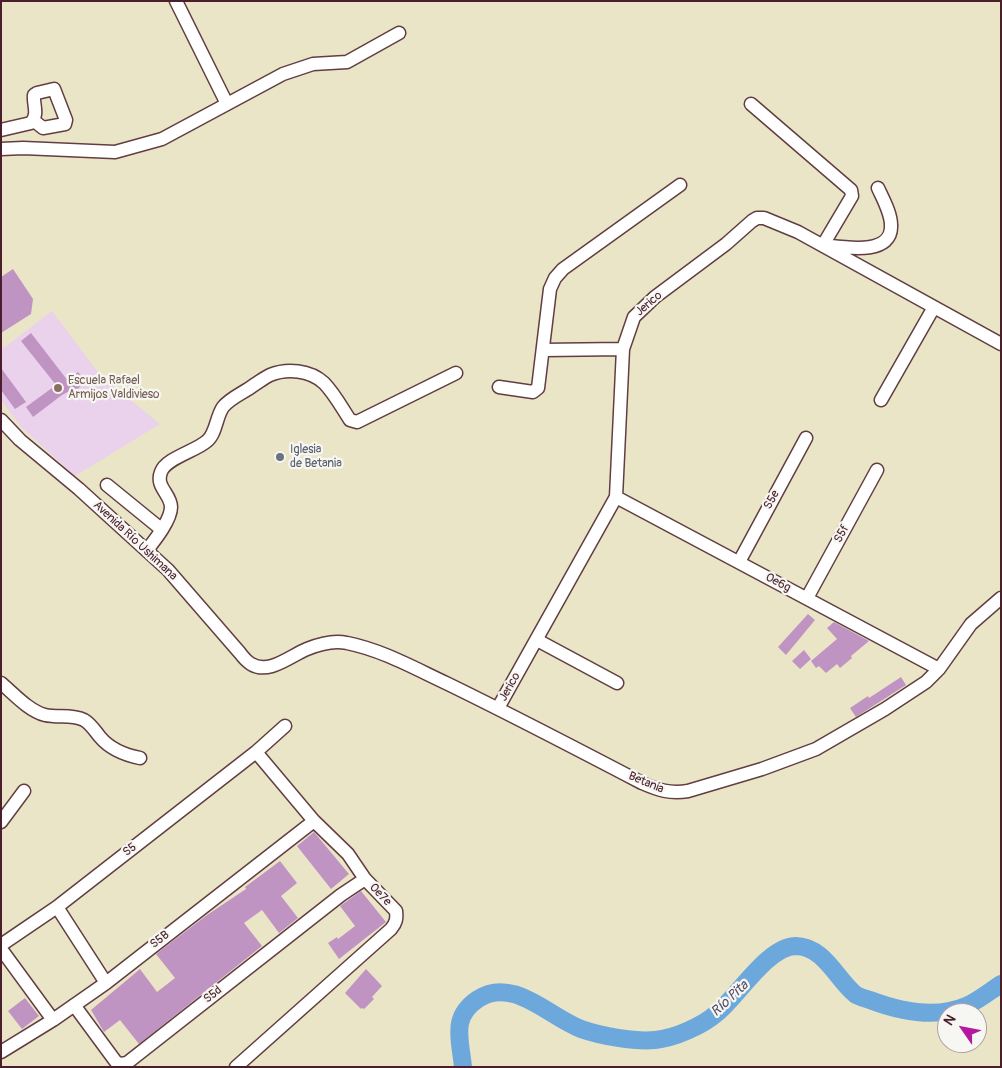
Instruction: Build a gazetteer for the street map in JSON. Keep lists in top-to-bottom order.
{
  "streets": {
    "street": [
      "Jerico",
      "S5e",
      "S5f",
      "Avenida Río Ushimana",
      "Oe6g",
      "Betania",
      "S5",
      "Oe7e",
      "S5B",
      "S5d"
    ]
  },
  "crossings": [
    ["Jerico", "Oe6g"],
    ["Jerico", "Betania"],
    ["S5e", "Oe6g"],
    ["S5f", "Oe6g"],
    ["Avenida Río Ushimana", "Betania"],
    ["Oe6g", "Betania"],
    ["S5", "Oe7e"],
    ["Oe7e", "S5B"],
    ["Oe7e", "S5d"],
    ["S5B", "S5d"]
  ],
  "water": ["Río Pita"],
  "places": ["Escuela Rafael Armijos Valdivieso", "Iglesia de Betania"],
  "north": "top left"
}
